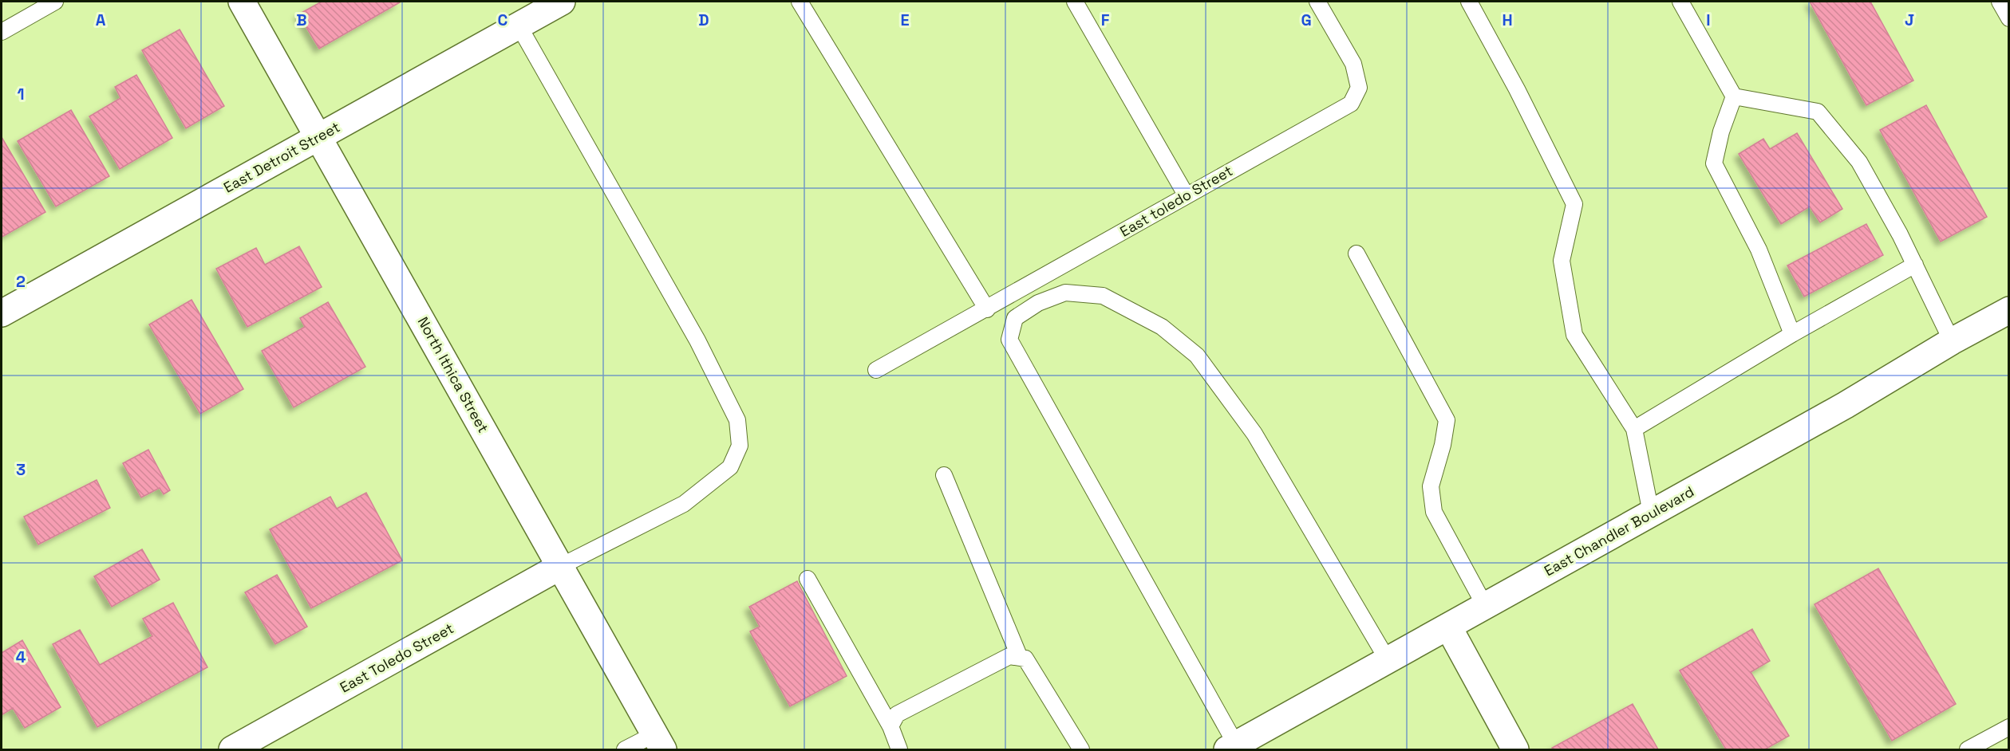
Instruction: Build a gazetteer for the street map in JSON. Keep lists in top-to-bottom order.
{
  "streets": {
    "street": [
      "East Detroit Street",
      "North Ithica Street",
      "East Chandler Boulevard",
      "East Toledo Street"
    ],
    "lane": ["East toledo Street"]
  },
  "crossings": [
    ["East Detroit Street", "North Ithica Street"],
    ["North Ithica Street", "East Toledo Street"]
  ],
  "grid": {
    "columns": [
      "A",
      "B",
      "C",
      "D",
      "E",
      "F",
      "G",
      "H",
      "I",
      "J"
    ],
    "rows": [
      "1",
      "2",
      "3",
      "4"
    ]
  }
}
